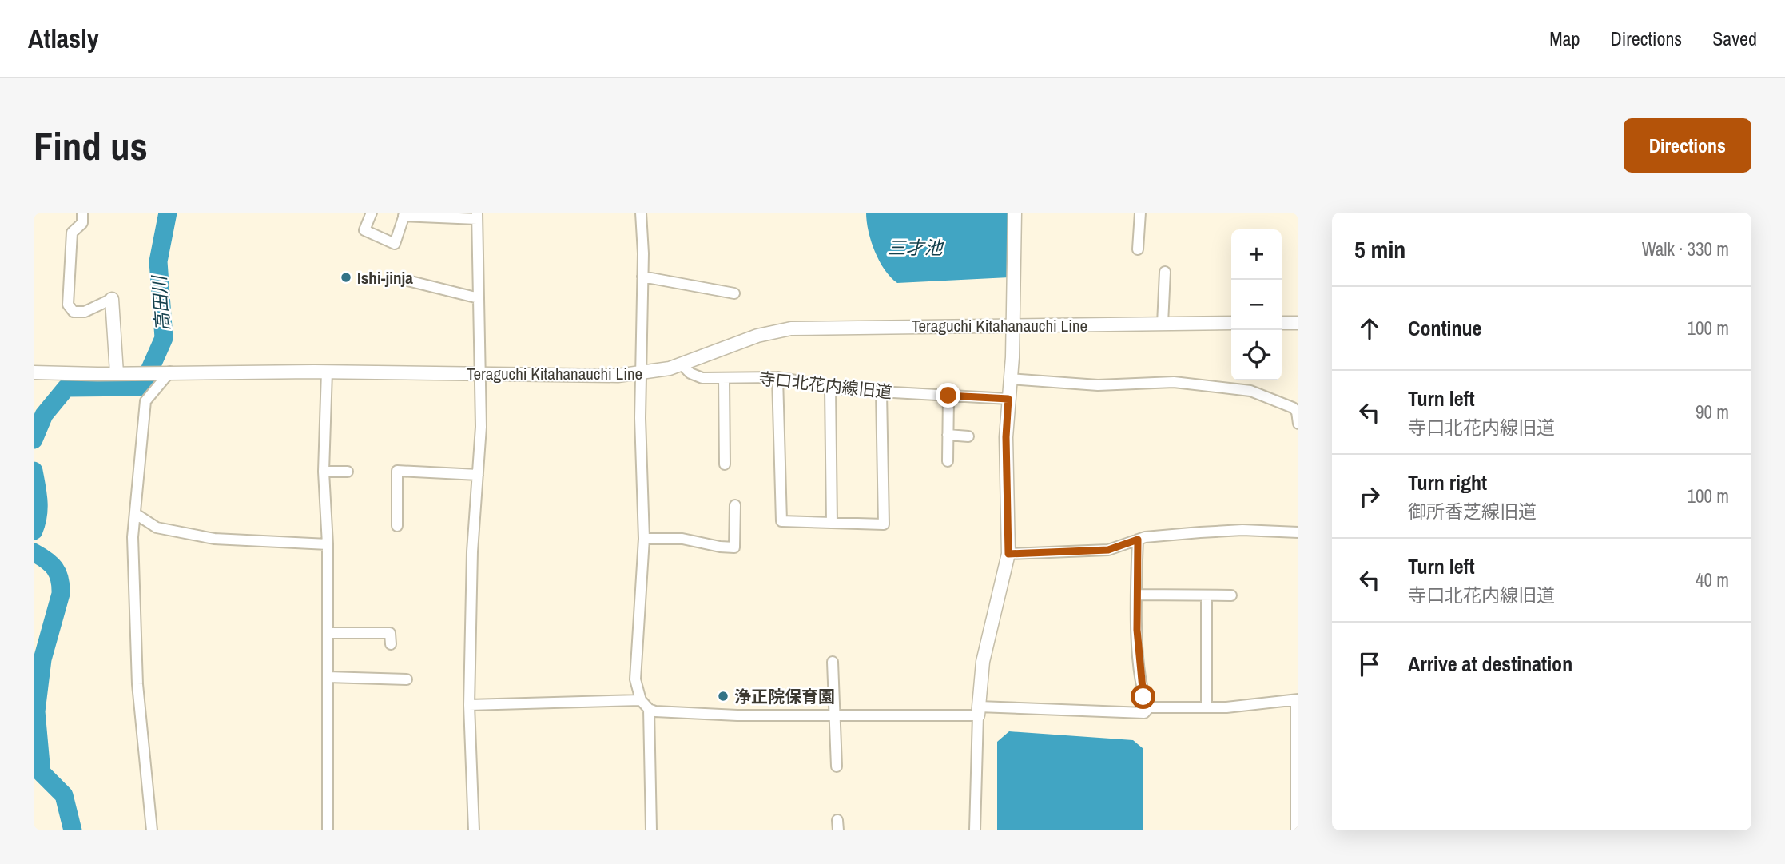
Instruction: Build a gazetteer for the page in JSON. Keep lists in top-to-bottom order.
{
  "streets": {
    "main road": ["Teraguchi Kitahanauchi Line"],
    "street": ["寺口北花内線旧道"]
  },
  "crossings": [
    ["Teraguchi Kitahanauchi Line", "寺口北花内線旧道"]
  ],
  "water": ["三才池", "高田川"],
  "places": ["Ishi-jinja", "浄正院保育園"],
  "page": {
    "header": "Atlasly",
    "nav": ["Map", "Directions", "Saved"],
    "buttons": "Directions",
    "title": "Find us",
    "heading": ["5 min", "Walk · 330 m"],
    "map_buttons": ["+", "−"],
    "list": [
      ["Continue", "100 m"],
      ["Turn left", "寺口北花内線旧道", "90 m"],
      ["Turn right", "御所香芝線旧道", "100 m"],
      ["Turn left", "寺口北花内線旧道", "40 m"],
      "Arrive at destination"
    ]
  }
}
